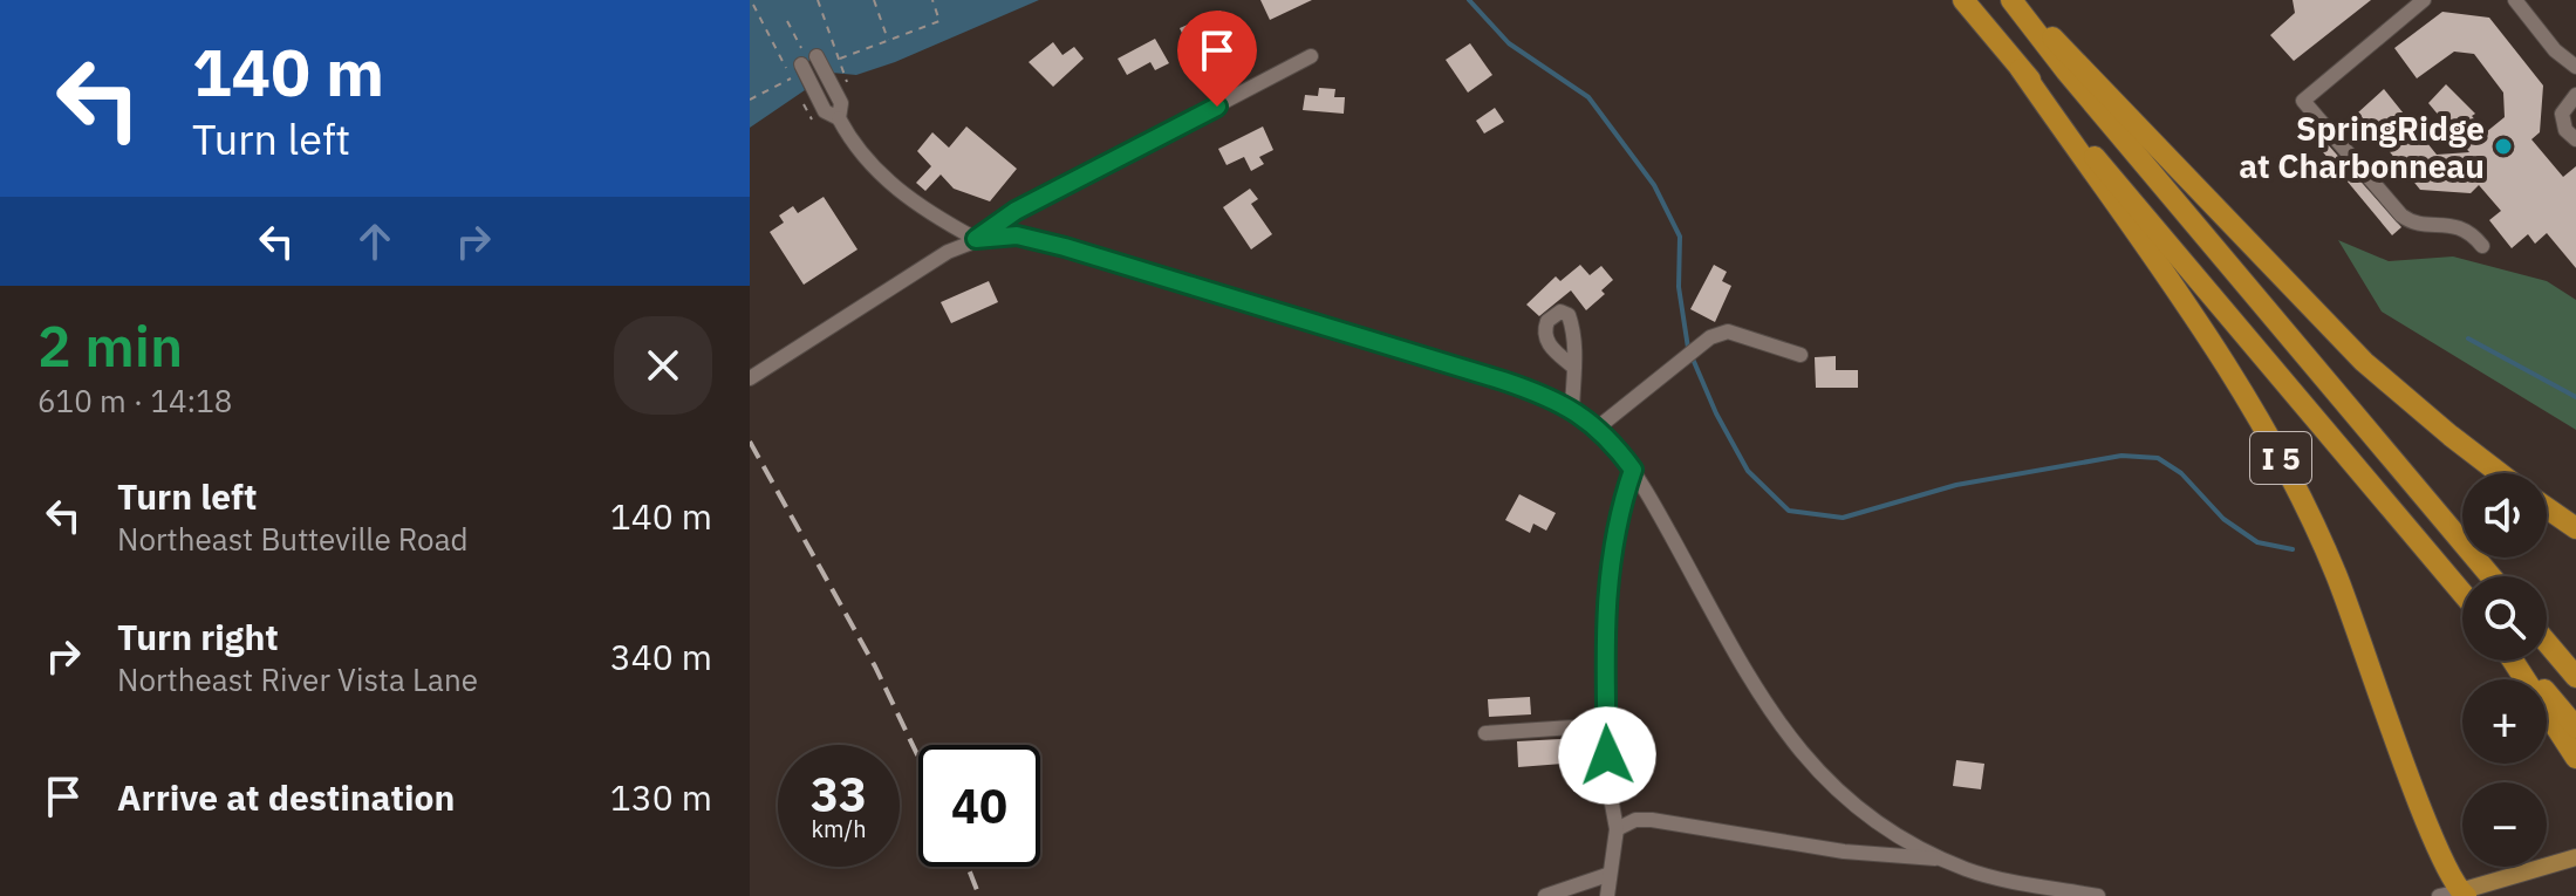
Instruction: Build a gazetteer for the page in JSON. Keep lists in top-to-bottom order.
{
  "streets": {
    "highway": ["I 5"]
  },
  "places": ["SpringRidge at Charbonneau"],
  "page": {
    "turn": ["140 m", "Turn left"],
    "heading": ["2 min", "610 m · 14:18"],
    "list": [
      {
        "name": "Turn left",
        "note": "Northeast Butteville Road",
        "value": "140 m"
      },
      {
        "name": "Turn right",
        "note": "Northeast River Vista Lane",
        "value": "340 m"
      },
      {
        "name": "Arrive at destination",
        "value": "130 m"
      }
    ],
    "map_buttons": ["+", "−"],
    "speed": "33 km/h",
    "limit": "40"
  }
}
